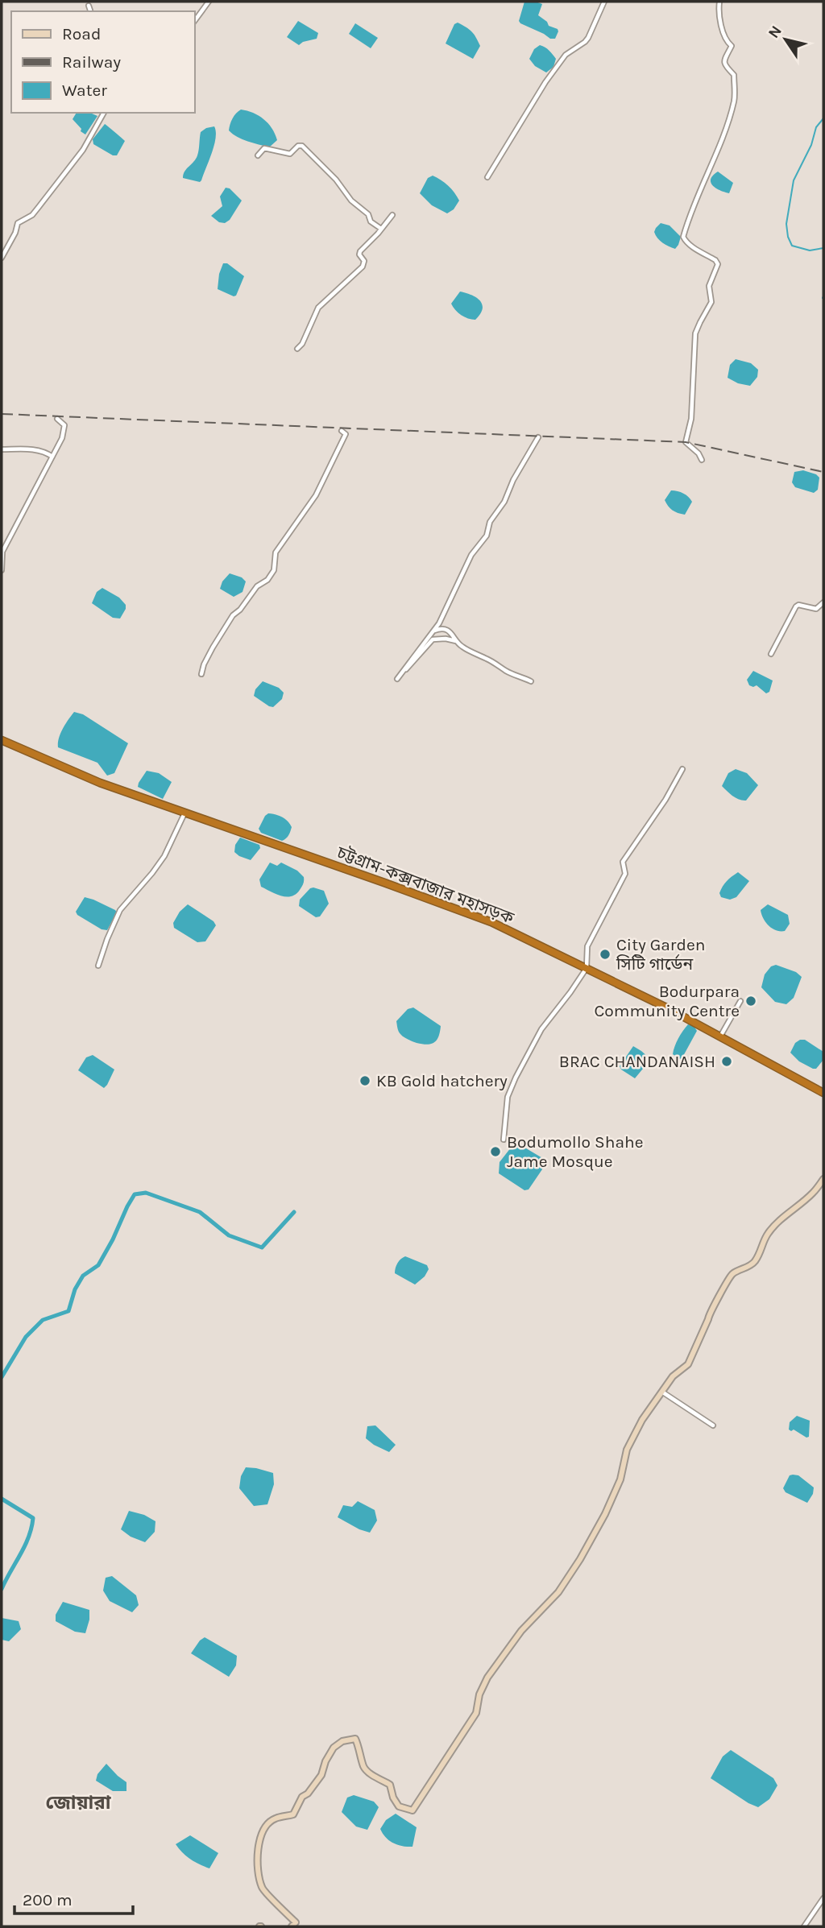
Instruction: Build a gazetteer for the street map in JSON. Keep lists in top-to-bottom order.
{
  "streets": {
    "highway": ["চট্টগ্রাম-কক্সবাজার মহাসড়ক"]
  },
  "districts": ["জোয়ারা"],
  "places": [
    "City Garden সিটি গার্ডেন",
    "Bodurpara Community Centre",
    "BRAC CHANDANAISH",
    "KB Gold hatchery",
    "Bodumollo Shahe Jame Mosque"
  ],
  "legend": ["Road", "Railway", "Water"],
  "scale_bar": "200 m",
  "north": "top left"
}
